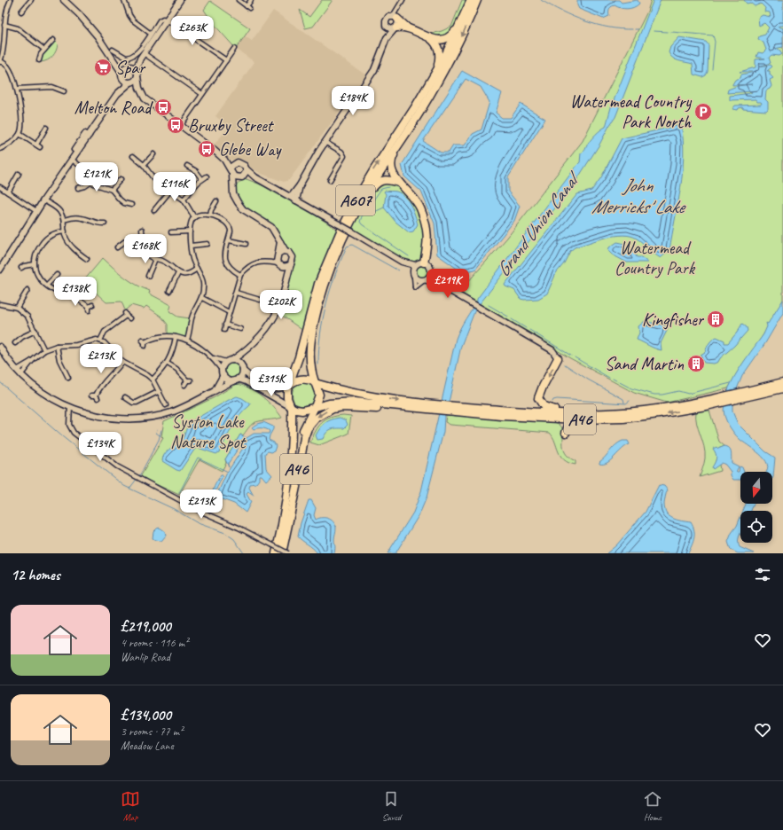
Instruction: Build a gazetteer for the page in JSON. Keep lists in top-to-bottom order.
{
  "streets": {
    "highway": ["A607", "A46"]
  },
  "crossings": [
    ["A607", "A46"]
  ],
  "water": ["John Merricks' Lake", "Grand Union Canal"],
  "parks": ["Watermead Country Park", "Syston Lake Nature Spot"],
  "places": {
    "supermarket": ["Spar"],
    "bus stop": ["Melton Road", "Bruxby Street", "Glebe Way"],
    "parking": ["Watermead Country Park North"],
    "building": ["Kingfisher", "Sand Martin"]
  },
  "north": "bottom",
  "page": {
    "price": [
      "£263K",
      "£184K",
      "£121K",
      "£116K",
      "£168K",
      "£219K",
      "£138K",
      "£202K",
      "£213K",
      "£315K",
      "£134K",
      "£213K"
    ],
    "heading": "12 homes",
    "list": [
      {
        "name": "£219,000",
        "note": "4 rooms · 116 m² · Wanlip Road"
      },
      {
        "name": "£134,000",
        "note": "3 rooms · 77 m² · Meadow Lane"
      }
    ],
    "tabs": ["Map", "Saved", "Home"]
  }
}
